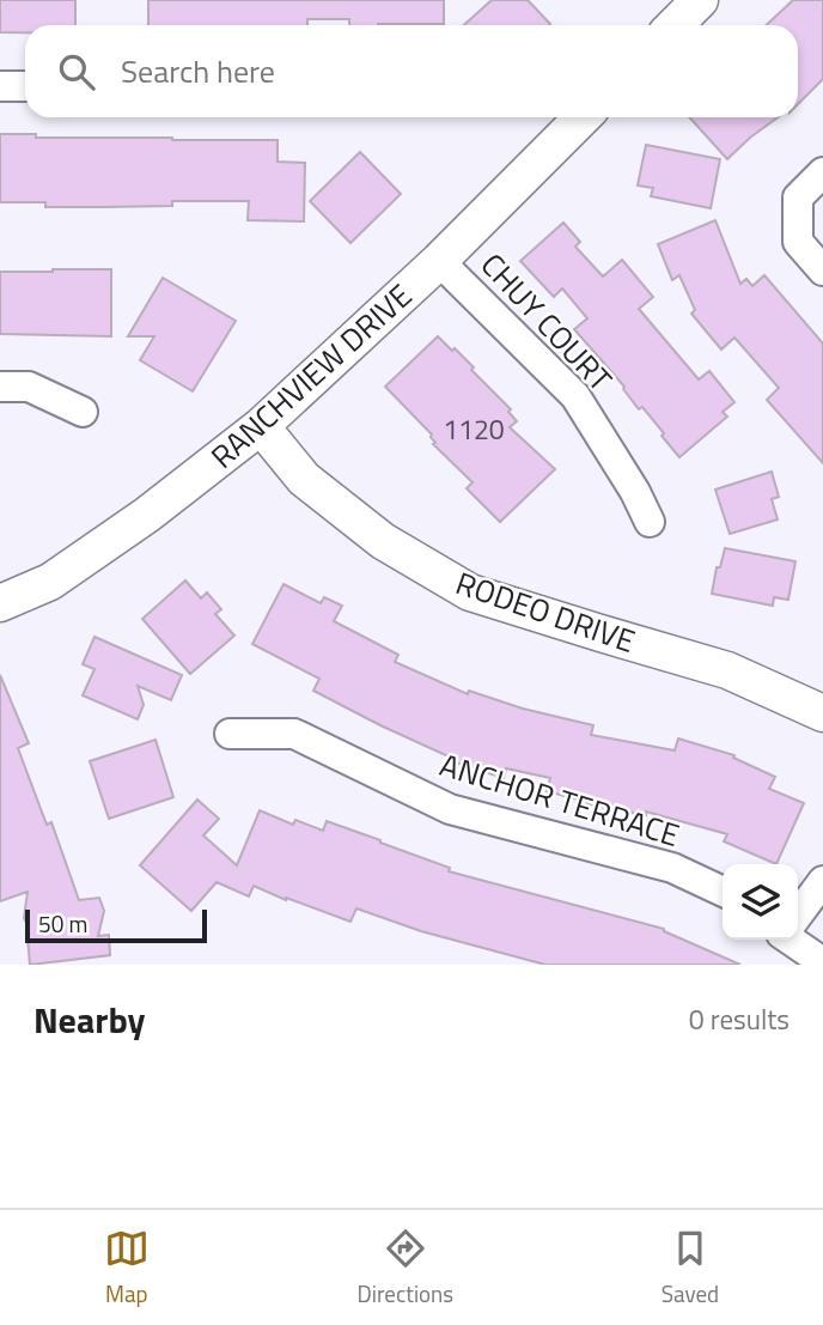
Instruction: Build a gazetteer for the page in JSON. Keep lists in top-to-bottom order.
{
  "streets": {
    "street": [
      "CHUY COURT",
      "RANCHVIEW DRIVE",
      "RODEO DRIVE",
      "ANCHOR TERRACE"
    ]
  },
  "crossings": [
    ["CHUY COURT", "RANCHVIEW DRIVE"],
    ["RANCHVIEW DRIVE", "RODEO DRIVE"]
  ],
  "house_numbers": ["1120"],
  "scale_bar": "50 m",
  "page": {
    "search": "Search here",
    "scale": "50 m",
    "heading": ["Nearby", "0 results"],
    "nav": ["Map", "Directions", "Saved"]
  }
}
